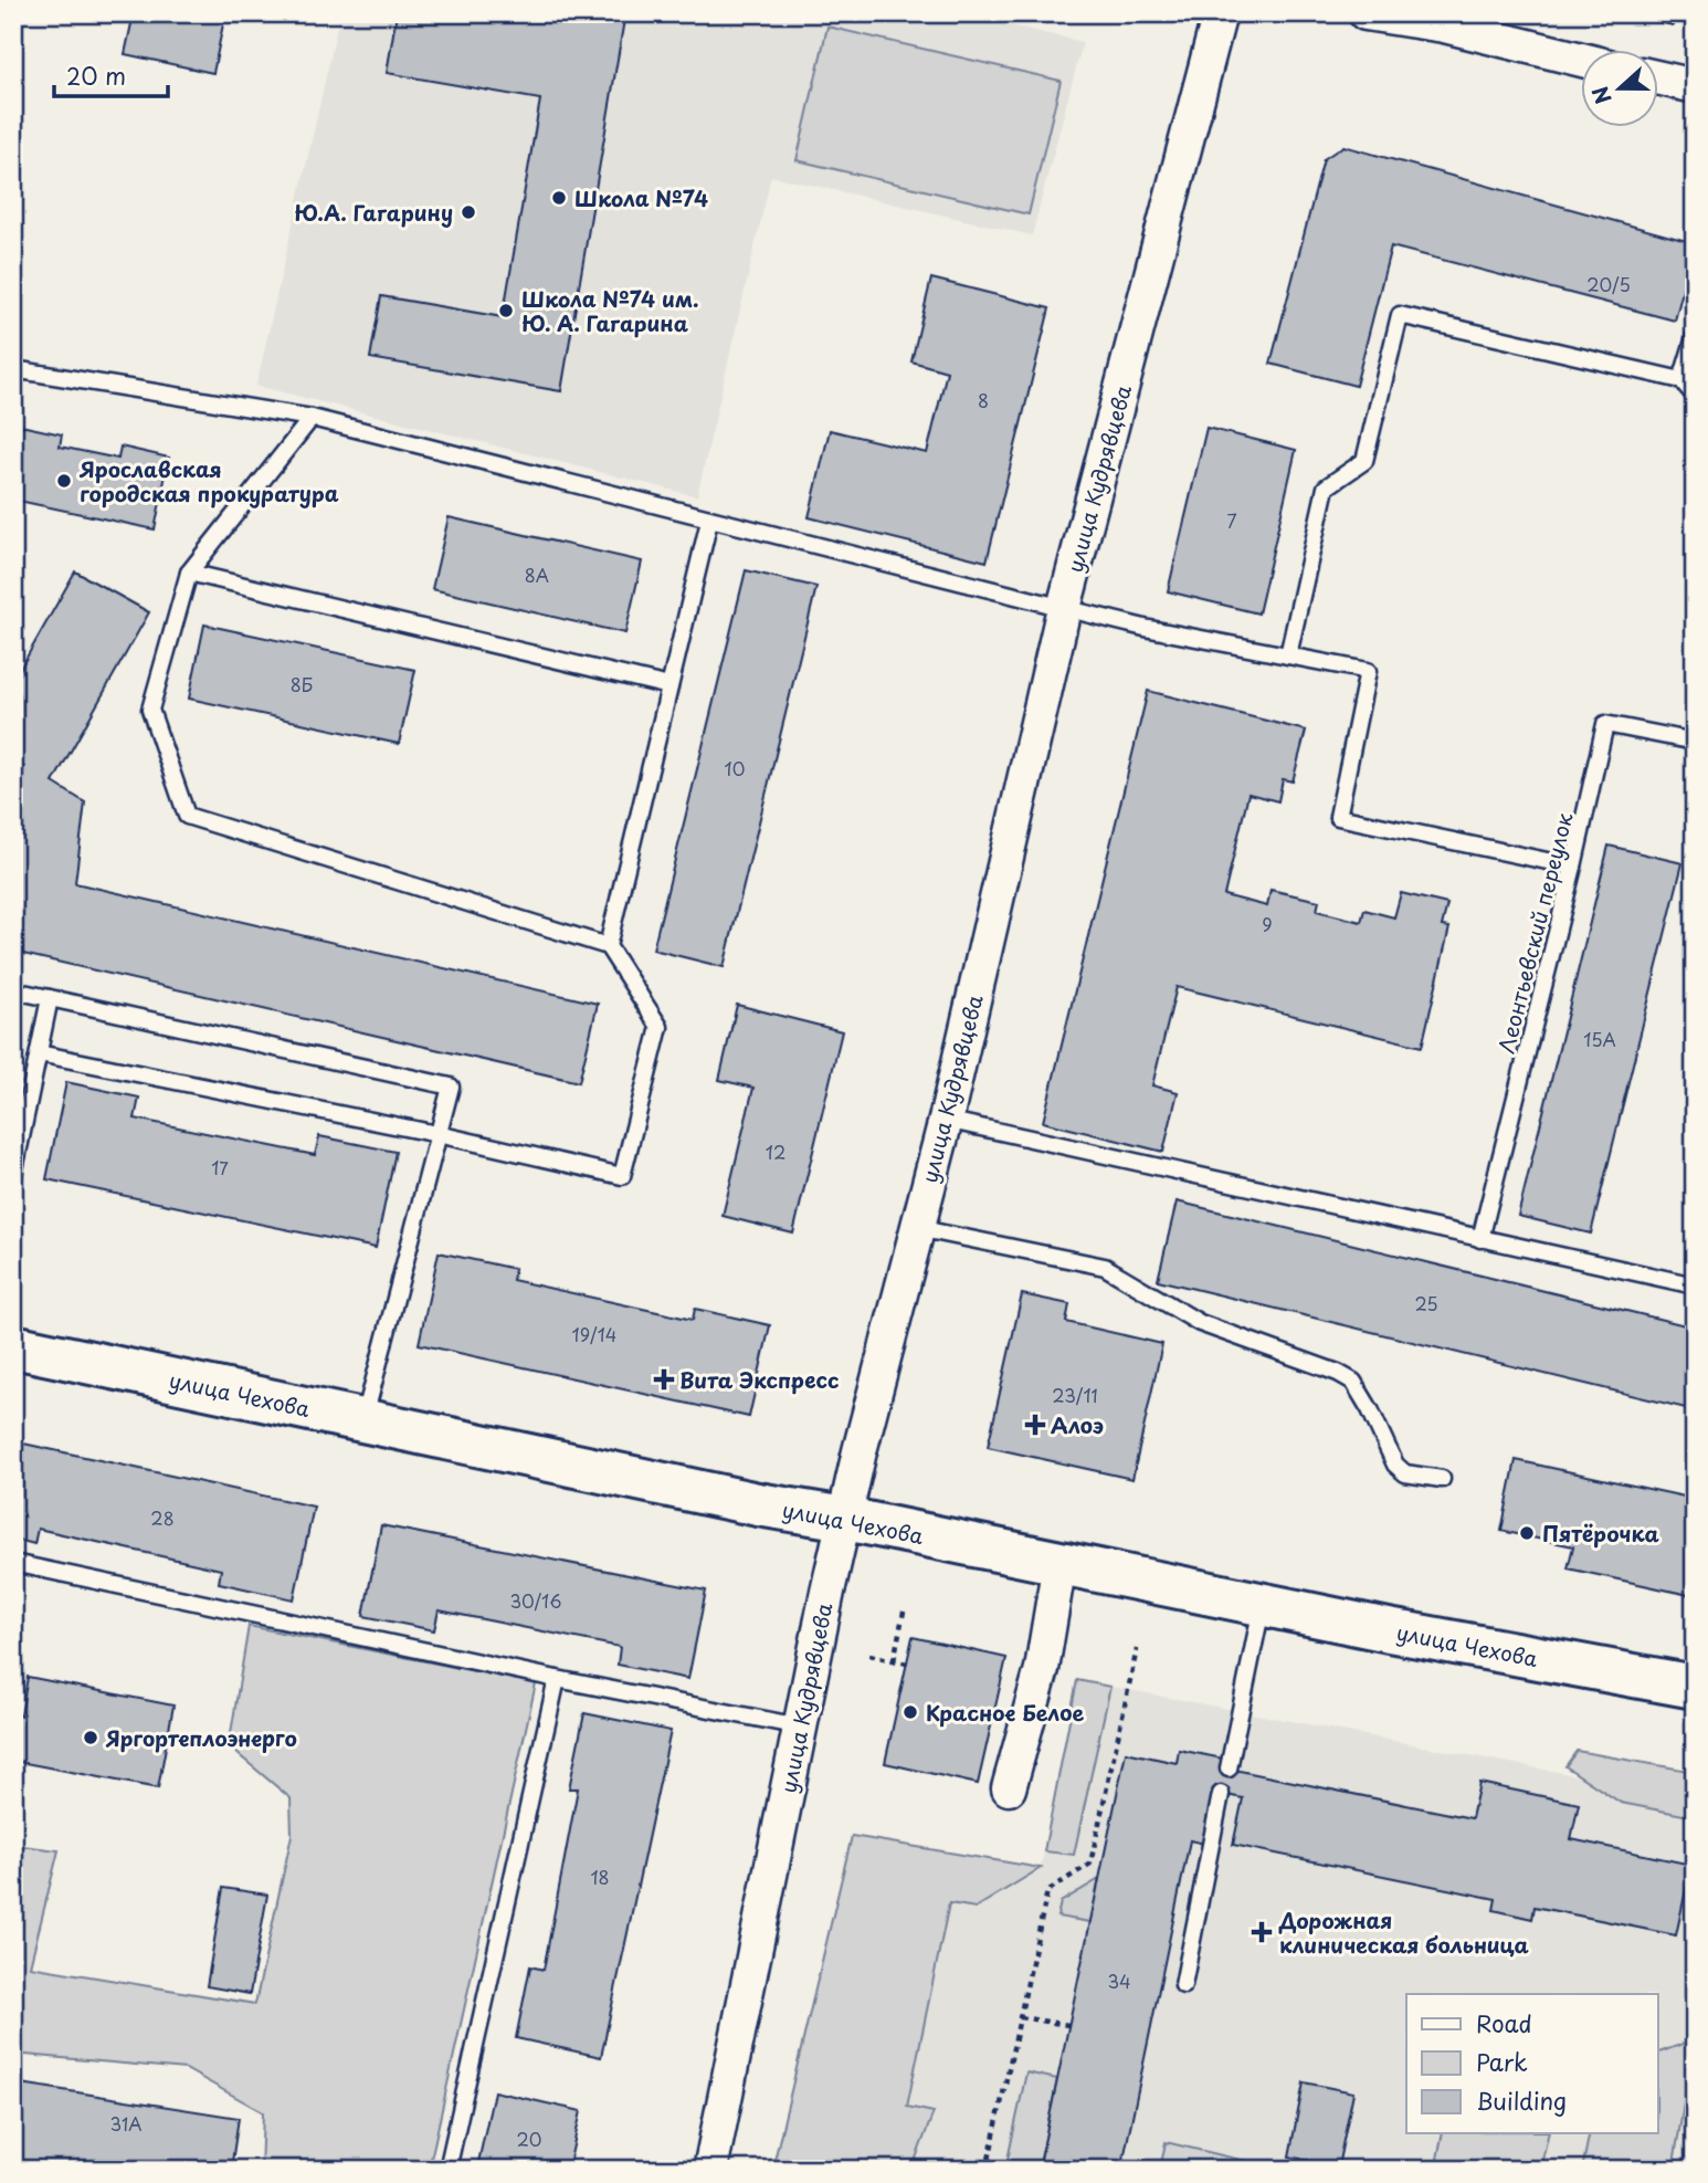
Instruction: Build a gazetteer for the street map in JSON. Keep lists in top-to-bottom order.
{
  "streets": {
    "street": ["улица Кудрявцева", "улица Чехова"],
    "lane": ["Леонтьевский переулок"]
  },
  "crossings": [
    ["улица Кудрявцева", "улица Чехова"]
  ],
  "places": {
    "other": [
      "Школа №74",
      "Ю.А. Гагарину",
      "Школа №74 им. Ю. А. Гагарина",
      "Ярославская городская прокуратура",
      "Пятёрочка",
      "Красное Белое",
      "Яргортеплоэнерго"
    ],
    "health": ["Вита Экспресс", "Алоэ", "Дорожная клиническая больница"]
  },
  "house_numbers": [
    "20/5",
    "8",
    "7",
    "8А",
    "8Б",
    "10",
    "9",
    "15А",
    "12",
    "17",
    "25",
    "19/14",
    "23/11",
    "28",
    "30/16",
    "18",
    "34",
    "31А",
    "20"
  ],
  "legend": ["Road", "Park", "Building"],
  "scale_bar": "20 m",
  "north": "left"
}
